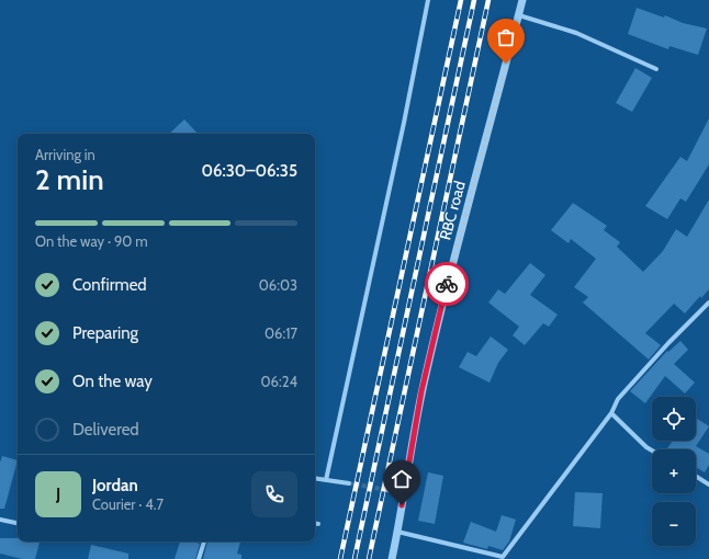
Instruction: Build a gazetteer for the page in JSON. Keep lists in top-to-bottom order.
{
  "streets": {
    "street": ["RBC road"]
  },
  "page": {
    "heading": ["2 min", "Arriving in", "06:30–06:35"],
    "panel": ["Jordan", "Courier · 4.7"],
    "bar": "On the way · 90 m",
    "list": [
      ["Confirmed", "06:03"],
      ["Preparing", "06:17"],
      ["On the way", "06:24"],
      "Delivered"
    ],
    "map_buttons": ["+", "−"],
    "round": "J"
  }
}
